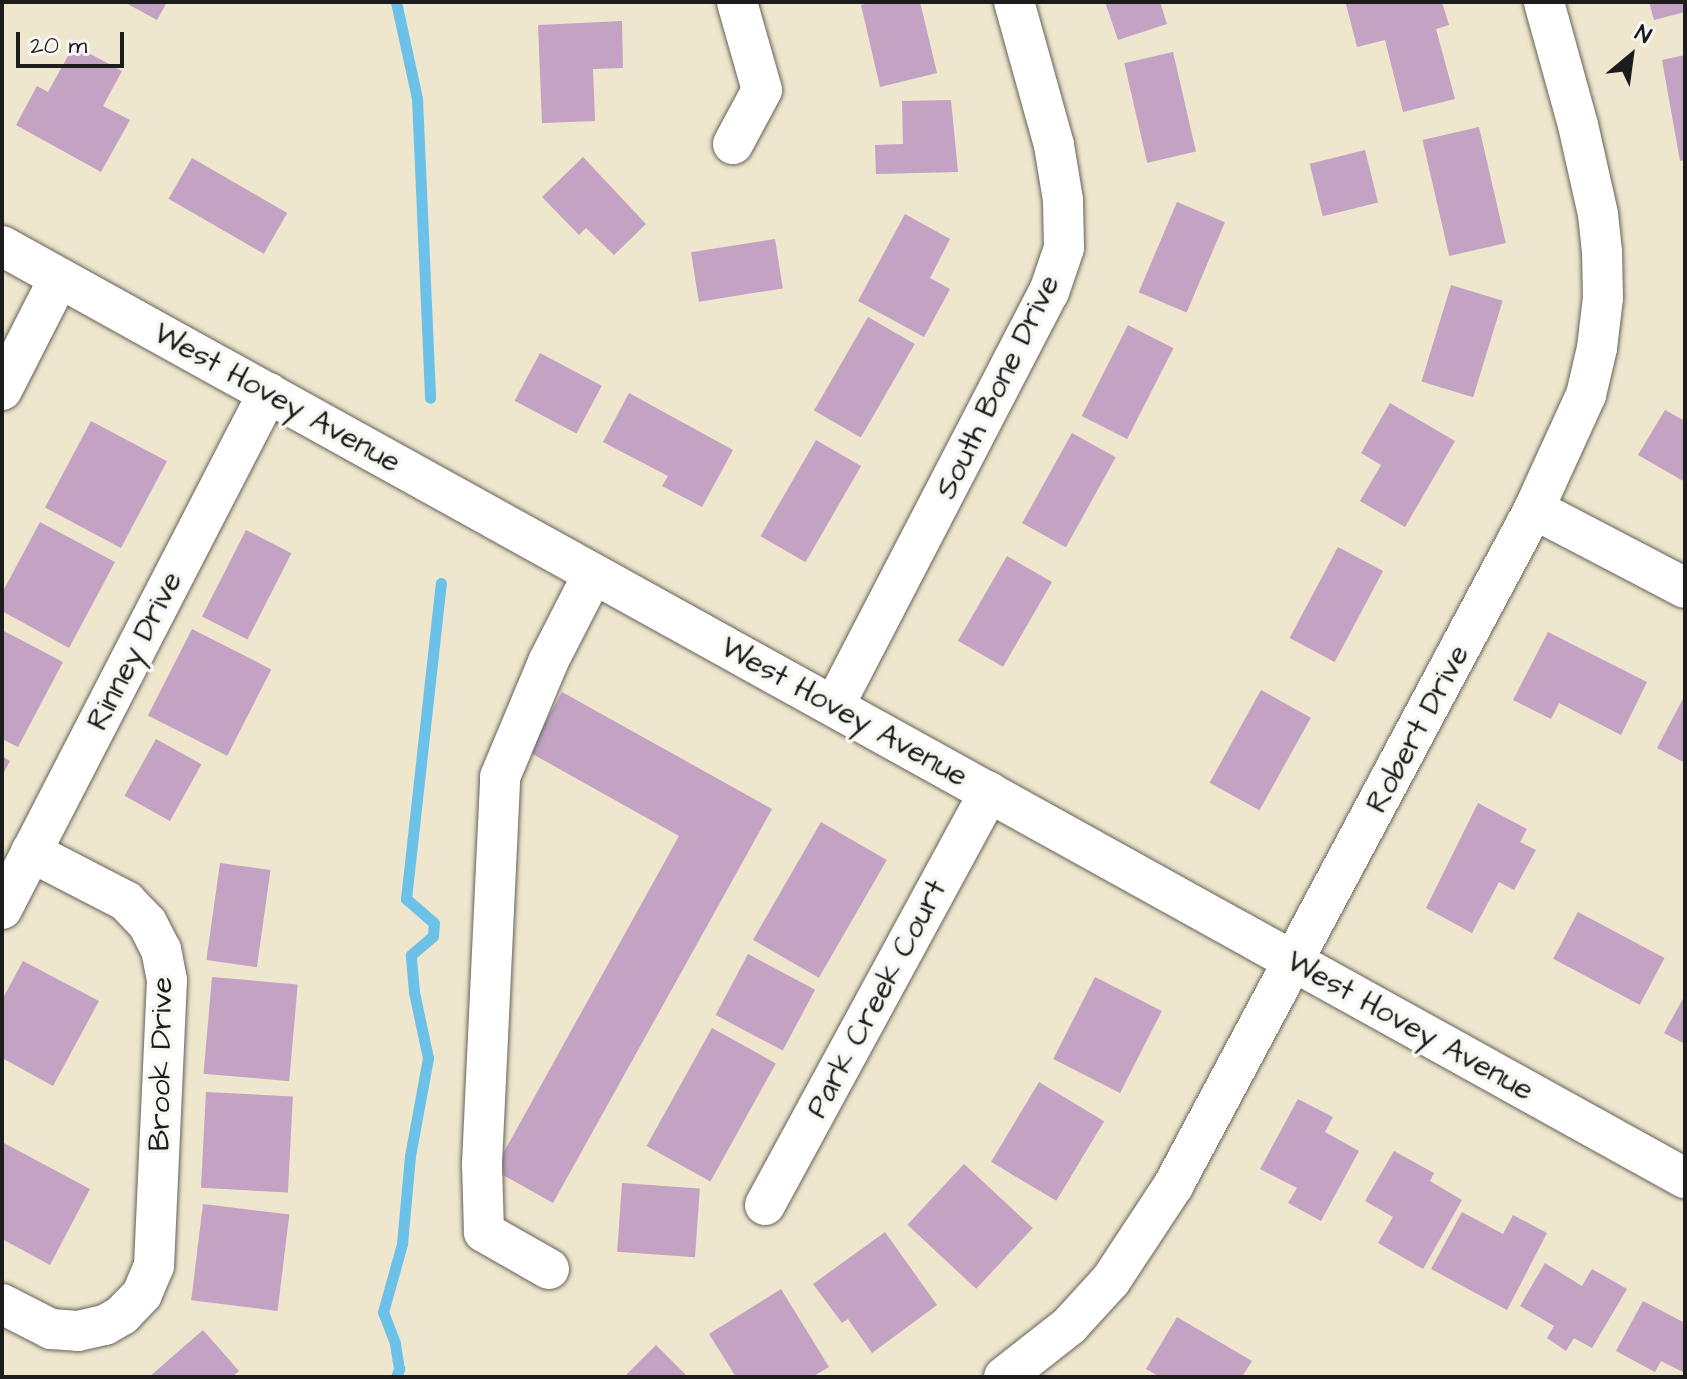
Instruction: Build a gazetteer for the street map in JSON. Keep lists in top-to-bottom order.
{
  "streets": {
    "street": [
      "South Bone Drive",
      "West Hovey Avenue",
      "Rinney Drive",
      "Robert Drive",
      "Park Creek Court",
      "Brook Drive"
    ]
  },
  "crossings": [
    ["South Bone Drive", "West Hovey Avenue"],
    ["West Hovey Avenue", "Rinney Drive"],
    ["West Hovey Avenue", "Robert Drive"],
    ["West Hovey Avenue", "Park Creek Court"],
    ["Rinney Drive", "Brook Drive"]
  ],
  "scale_bar": "20 m",
  "north": "top right"
}
